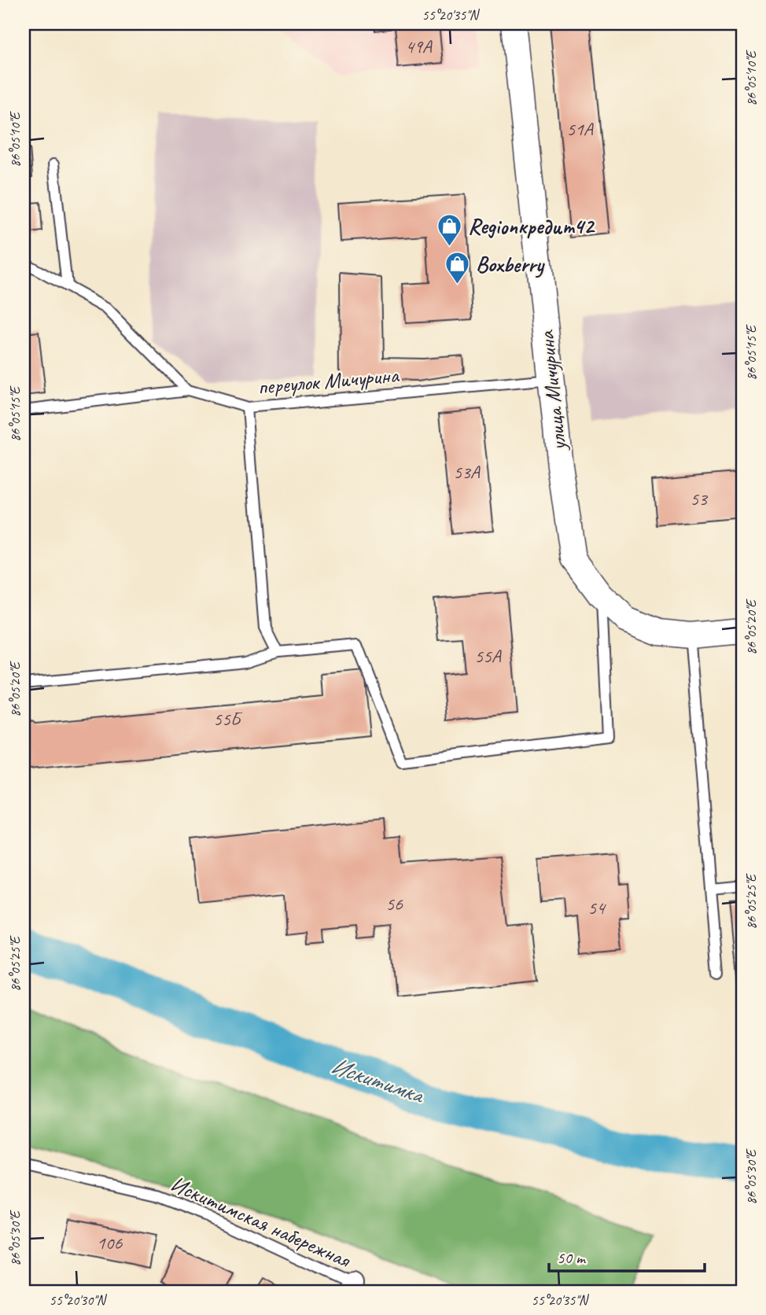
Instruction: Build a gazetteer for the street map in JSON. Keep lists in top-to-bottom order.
{
  "streets": {
    "street": ["улица Мичурина"],
    "lane": ["переулок Мичурина", "Искитимская набережная"]
  },
  "crossings": [
    ["переулок Мичурина", "улица Мичурина"]
  ],
  "water": ["Искитимка"],
  "places": {
    "shop": ["Regionкредит42", "Boxberry"]
  },
  "house_numbers": [
    "49А",
    "51А",
    "53А",
    "53",
    "55А",
    "55Б",
    "56",
    "54",
    "106"
  ],
  "scale_bar": "50 m",
  "coordinates": [
    "55°20'35\"N",
    "86°05'10\"E",
    "86°05'15\"E",
    "86°05'20\"E",
    "86°05'25\"E",
    "86°05'30\"E",
    "55°20'30\"N"
  ]
}
